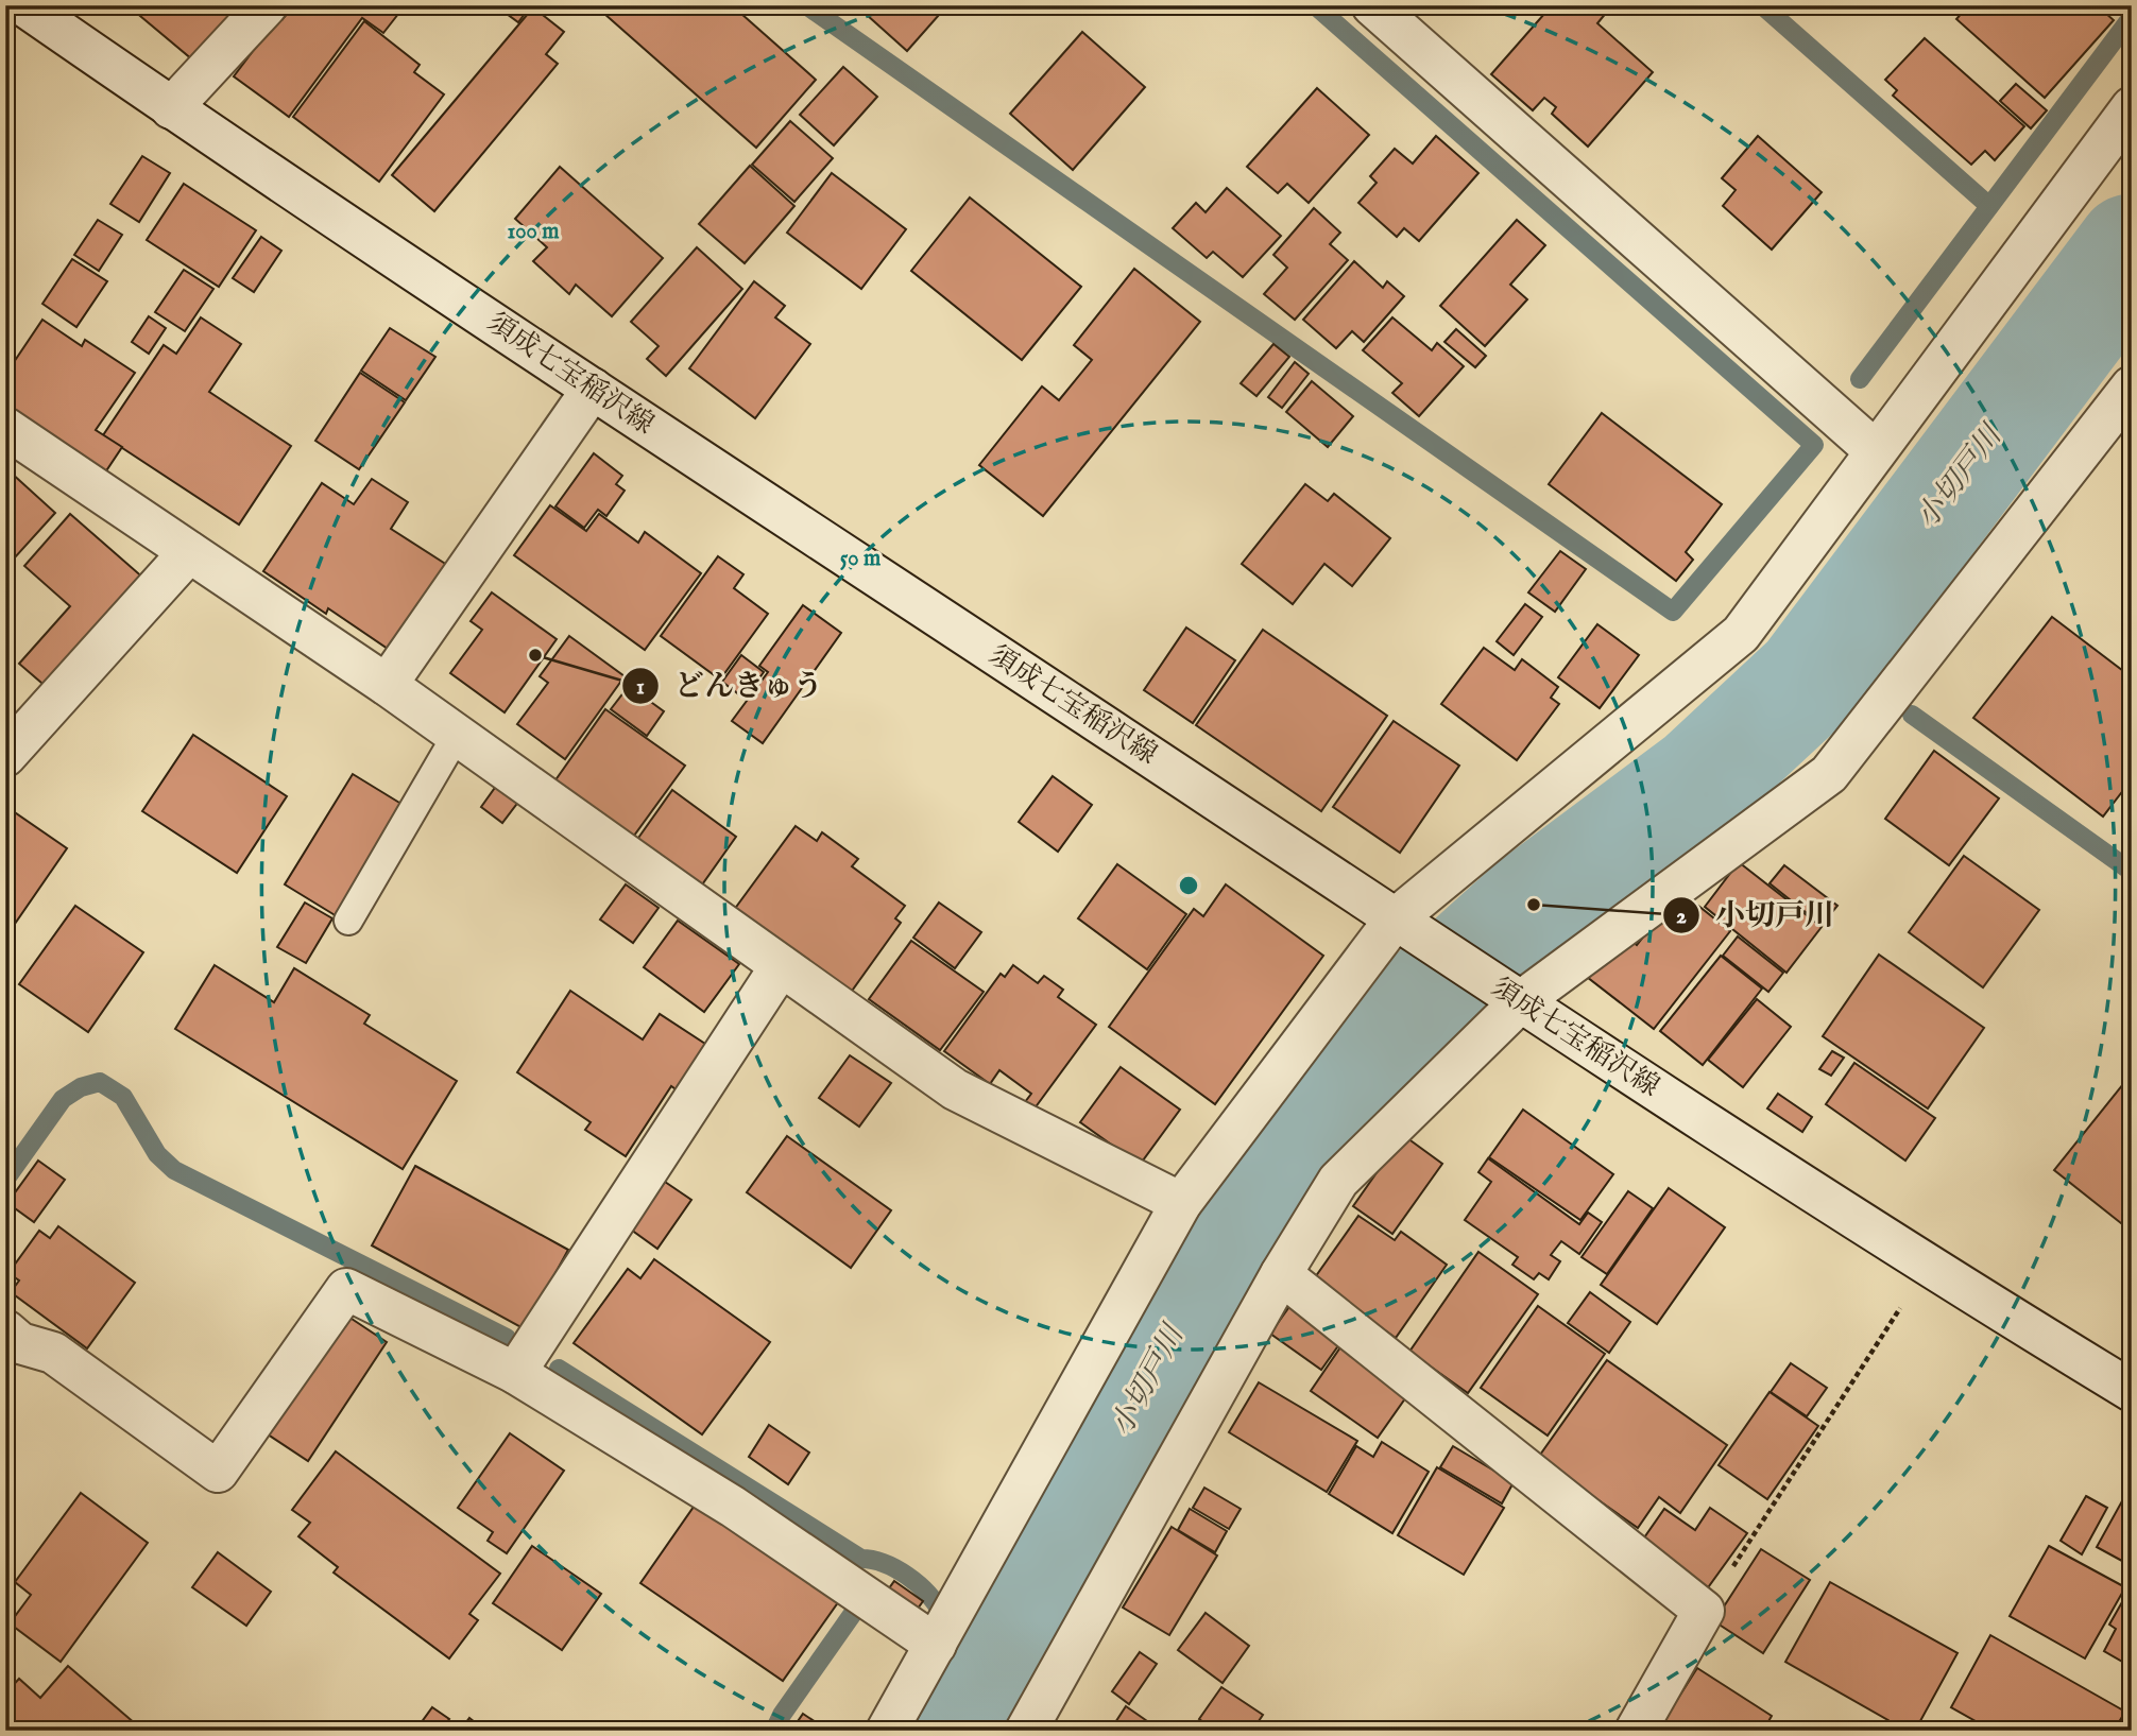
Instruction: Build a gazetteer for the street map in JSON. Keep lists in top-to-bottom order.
{
  "streets": {
    "street": ["須成七宝稲沢線"]
  },
  "water": ["小切戸川"],
  "places": ["どんきゅう", "小切戸川"],
  "rings": ["100 m", "50 m"]
}
